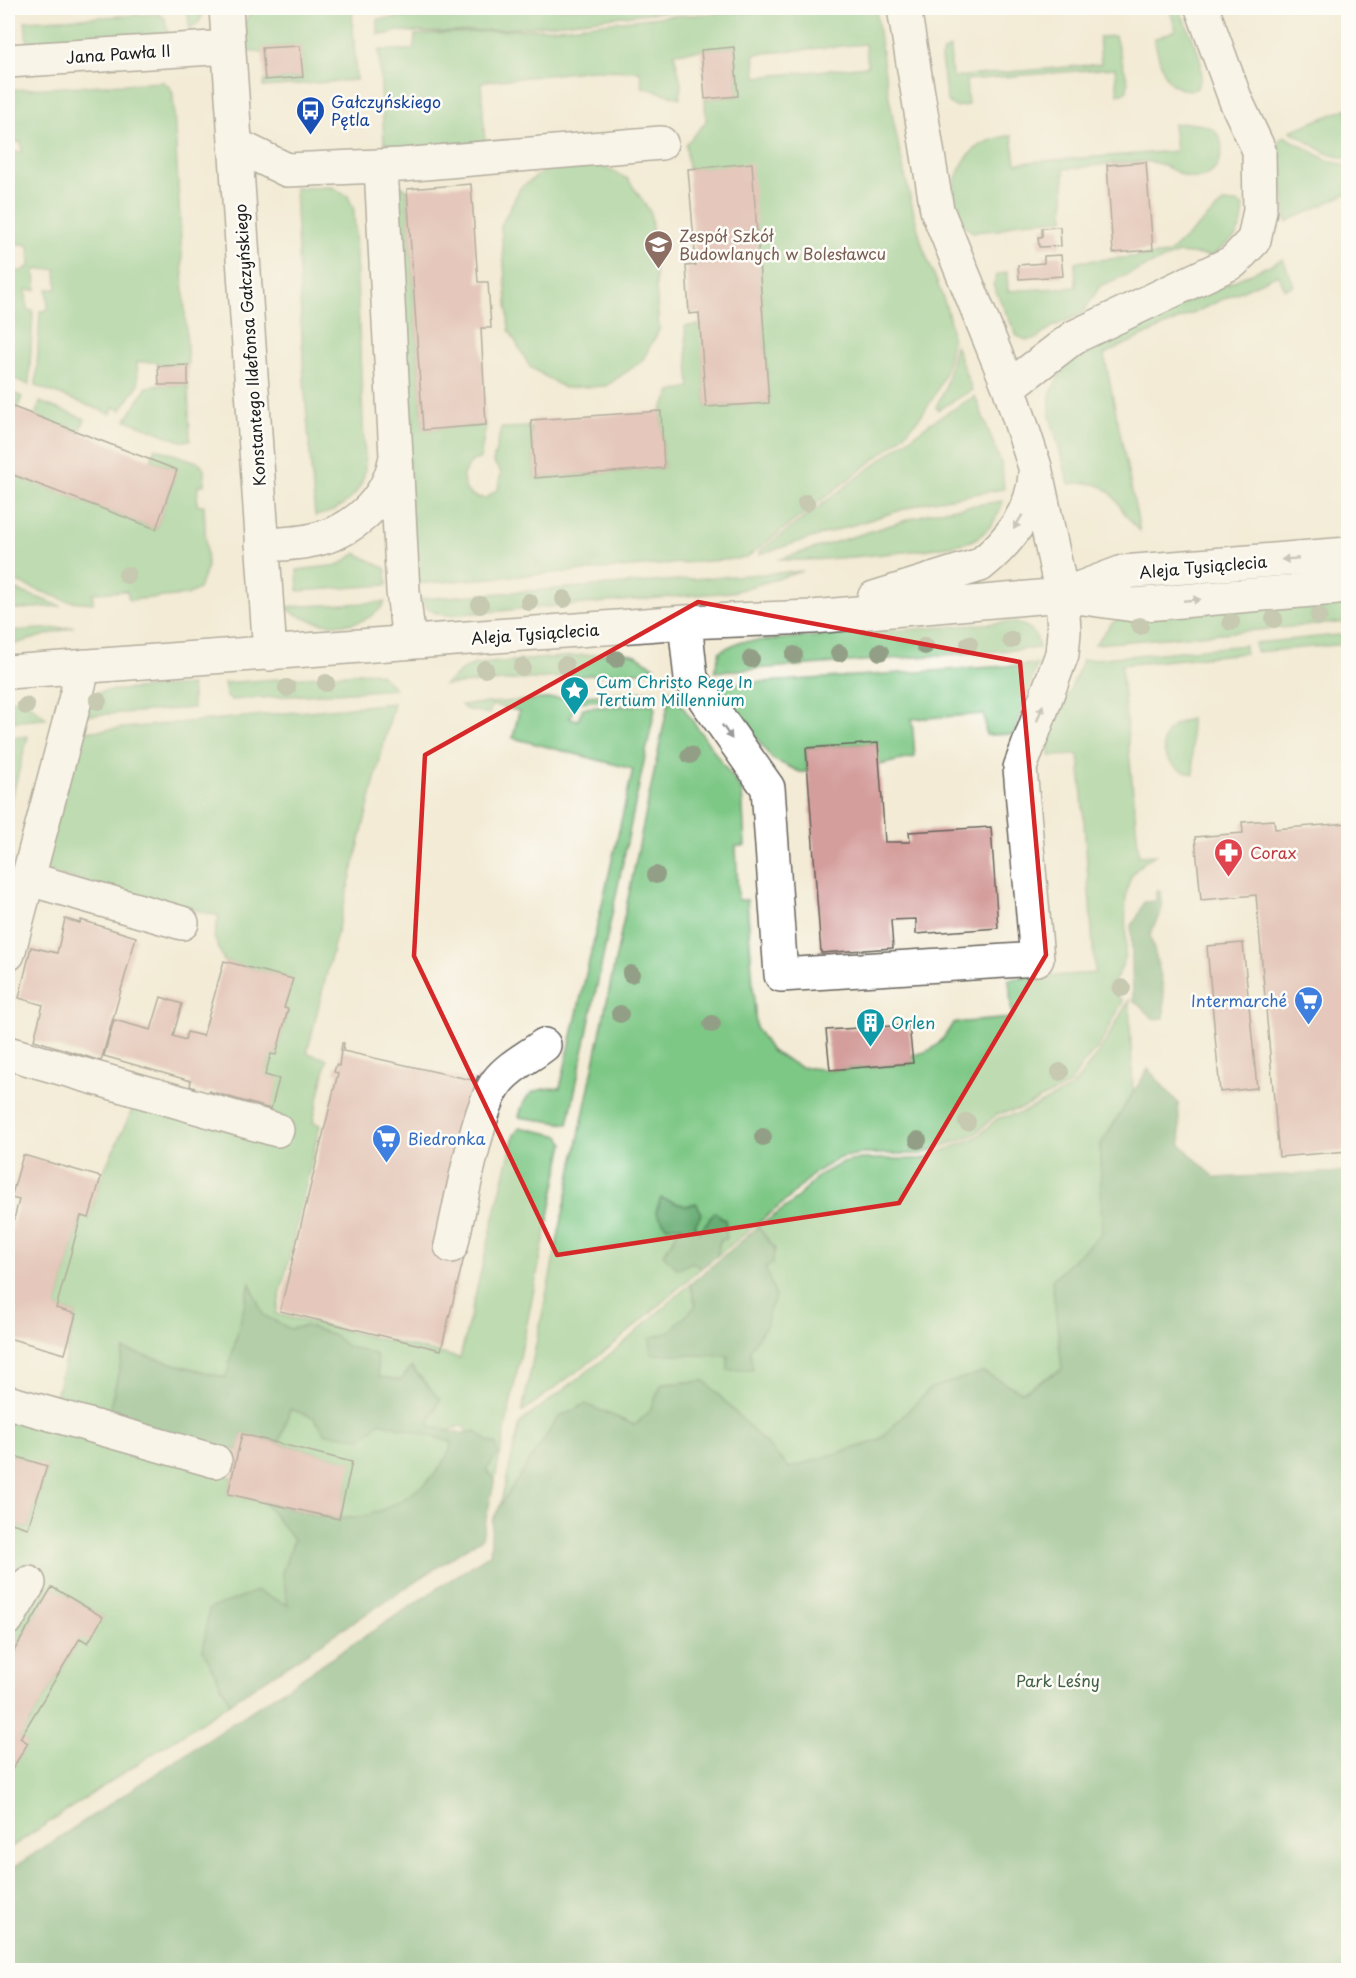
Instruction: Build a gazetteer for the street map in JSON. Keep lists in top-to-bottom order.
{
  "streets": {
    "street": ["Jana Pawła II", "Konstantego Ildefonsa Gałczyńskiego", "Aleja Tysiąclecia"]
  },
  "crossings": [
    ["Jana Pawła II", "Konstantego Ildefonsa Gałczyńskiego"],
    ["Konstantego Ildefonsa Gałczyńskiego", "Aleja Tysiąclecia"]
  ],
  "parks": ["Park Leśny"],
  "places": {
    "bus stop": ["Gałczyńskiego Pętla"],
    "school or university": ["Zespół Szkół Budowlanych w Bolesławcu"],
    "place": ["Cum Christo Rege In Tertium Millennium"],
    "pharmacy": ["Corax"],
    "supermarket": ["Intermarché", "Biedronka"],
    "building": ["Orlen"]
  }
}
